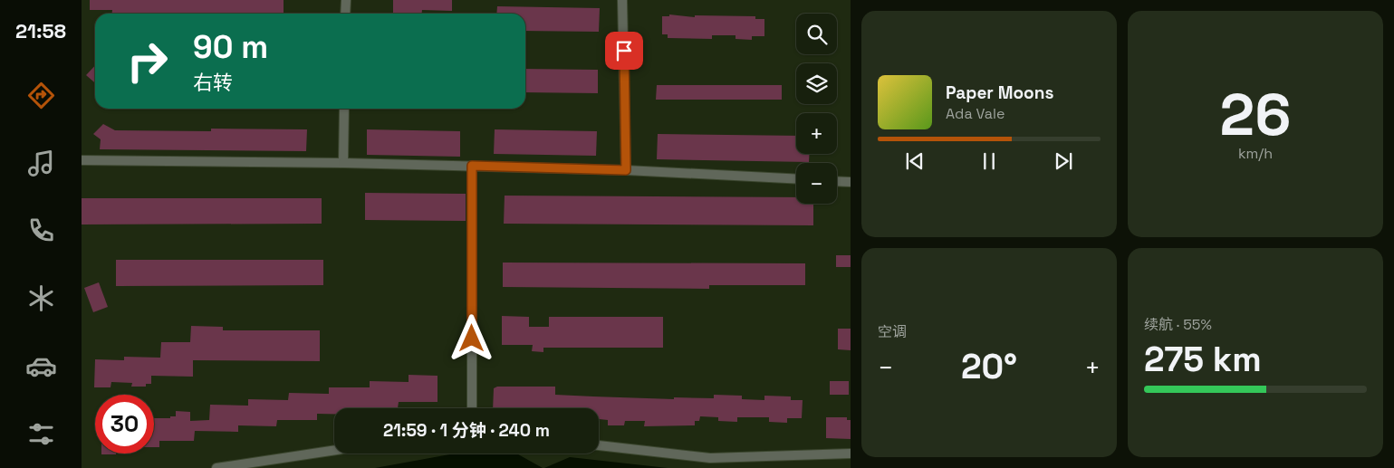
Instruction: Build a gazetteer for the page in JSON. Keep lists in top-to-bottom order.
{
  "page": {
    "tabs": "21:58",
    "tile": [
      ["26", "km/h"],
      "空调",
      ["续航 · 55%", "275 km"]
    ],
    "map_buttons": ["+", "−"],
    "turn": ["90 m", "右转"],
    "song": ["Paper Moons", "Ada Vale"],
    "heat": ["−", "20°", "+"],
    "limit": "30",
    "trip": "21:59 · 1 分钟 · 240 m"
  }
}
